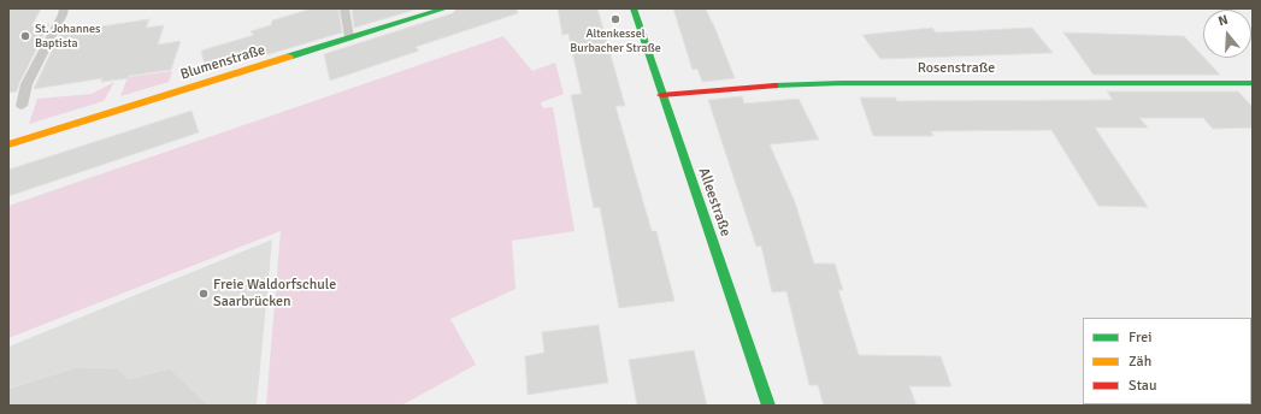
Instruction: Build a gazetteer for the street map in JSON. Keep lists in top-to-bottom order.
{
  "streets": {
    "street": ["Blumenstraße", "Rosenstraße", "Alleestraße"]
  },
  "crossings": [
    ["Rosenstraße", "Alleestraße"]
  ],
  "places": ["Altenkessel Burbacher Straße", "St. Johannes Baptista", "Freie Waldorfschule Saarbrücken"],
  "legend": ["Frei", "Zäh", "Stau"],
  "north": "top"
}
